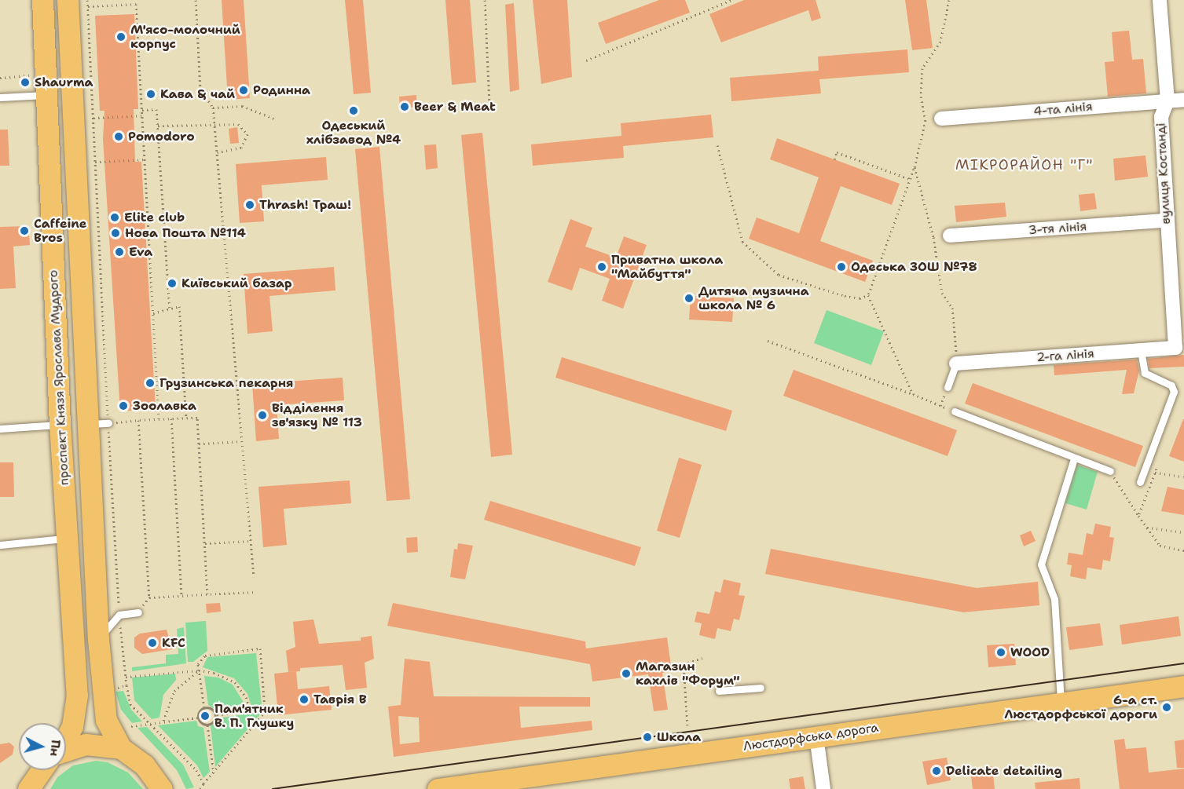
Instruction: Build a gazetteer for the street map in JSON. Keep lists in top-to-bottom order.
{
  "streets": {
    "main road": ["проспект Князя Ярослава Мудрого", "Люстдорфська дорога"],
    "street": [
      "4-та лінія",
      "вулиця Костанді",
      "3-тя лінія",
      "2-га лінія"
    ]
  },
  "crossings": [
    ["4-та лінія", "вулиця Костанді"],
    ["вулиця Костанді", "3-тя лінія"],
    ["вулиця Костанді", "2-га лінія"]
  ],
  "districts": ["МІКРОРАЙОН \"Г\""],
  "places": [
    "М'ясо-молочний корпус",
    "Shaurma",
    "Родинна",
    "Кава & чай",
    "Beer & Meat",
    "Одеський хлібзавод №4",
    "Pomodoro",
    "Thrash! Траш!",
    "Elite club",
    "Caffeine Bros",
    "Нова Пошта №114",
    "Eva",
    "Приватна школа \"Майбуття\"",
    "Одеська ЗОШ №78",
    "Київський базар",
    "Дитяча музична школа № 6",
    "Грузинська пекарня",
    "Зоолавка",
    "Відділення зв'язку № 113",
    "KFC",
    "WOOD",
    "Магазин кахлів \"Форум\"",
    "Таврія В",
    "6-а ст. Люстдорфської дороги",
    "Пам'ятник В. П. Глушку",
    "Школа",
    "Delicate detailing"
  ],
  "north": "right"
}
